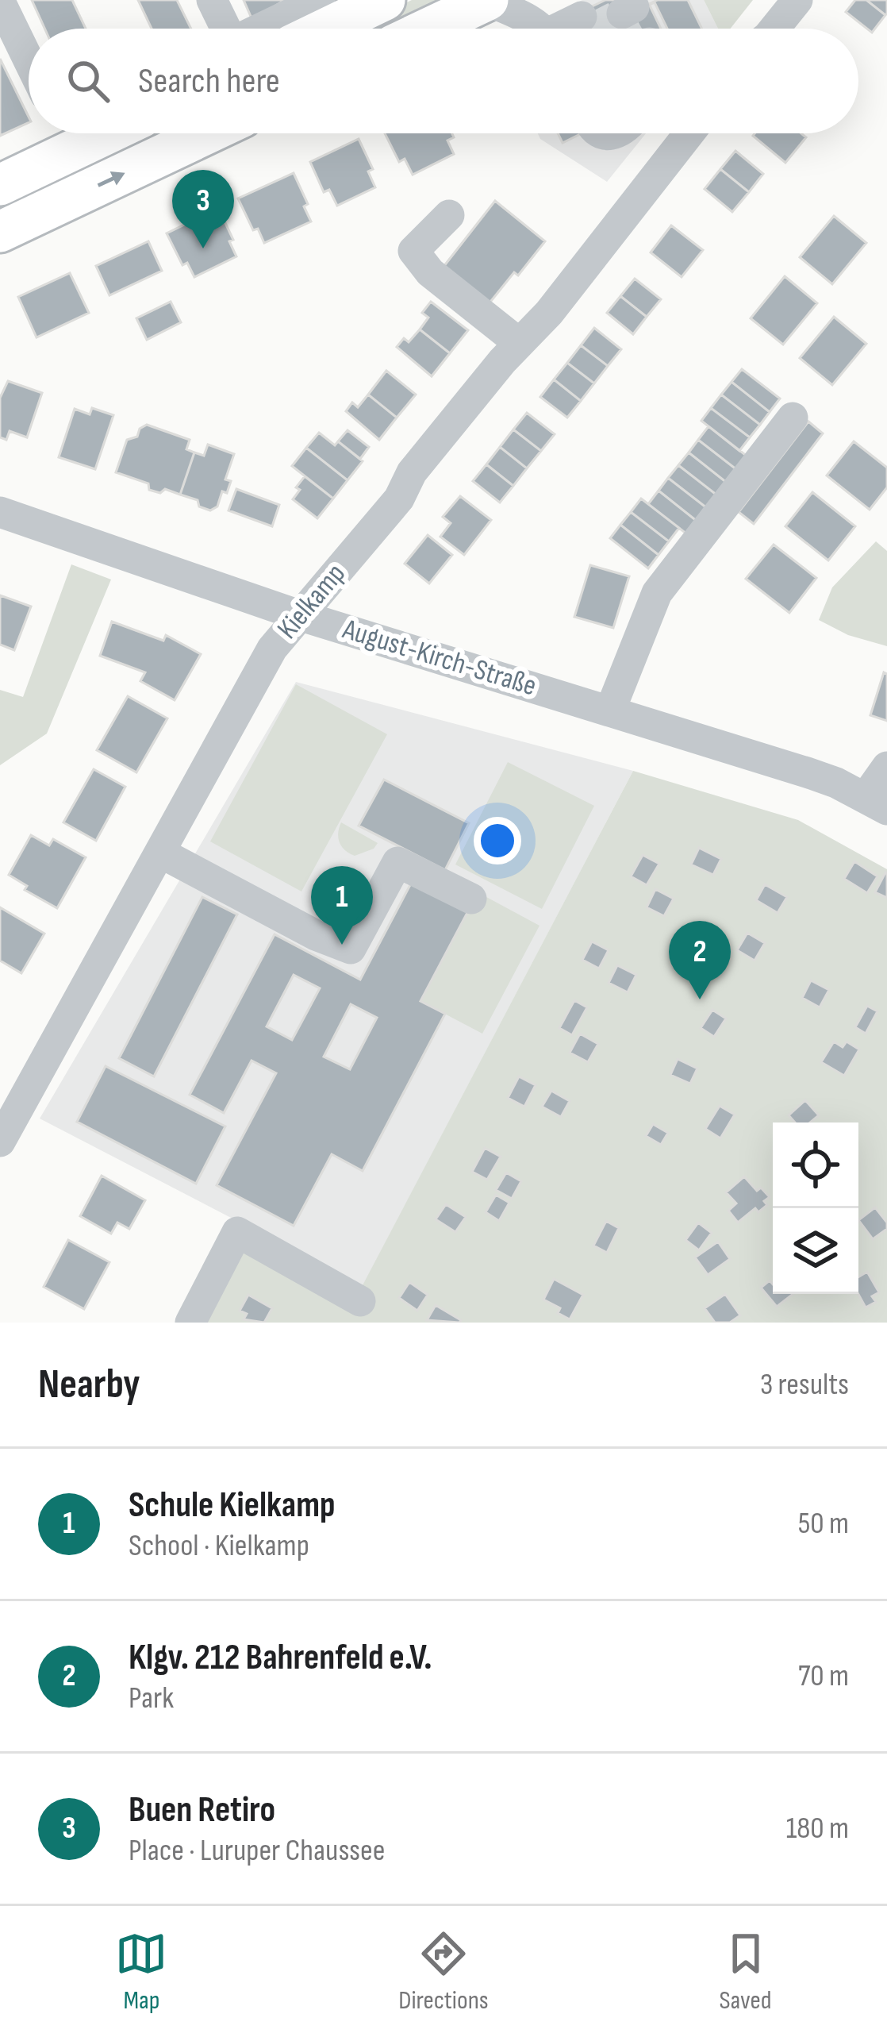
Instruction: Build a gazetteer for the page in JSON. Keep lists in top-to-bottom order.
{
  "streets": {
    "street": ["Kielkamp", "August-Kirch-Straße"]
  },
  "crossings": [
    ["Kielkamp", "August-Kirch-Straße"]
  ],
  "page": {
    "search": "Search here",
    "pins": ["3", "1", "2"],
    "heading": ["Nearby", "3 results"],
    "list": [
      {
        "mark": "1",
        "name": "Schule Kielkamp",
        "note": "School · Kielkamp",
        "value": "50 m"
      },
      {
        "mark": "2",
        "name": "Klgv. 212 Bahrenfeld e.V.",
        "note": "Park",
        "value": "70 m"
      },
      {
        "mark": "3",
        "name": "Buen Retiro",
        "note": "Place · Luruper Chaussee",
        "value": "180 m"
      }
    ],
    "nav": ["Map", "Directions", "Saved"]
  }
}
